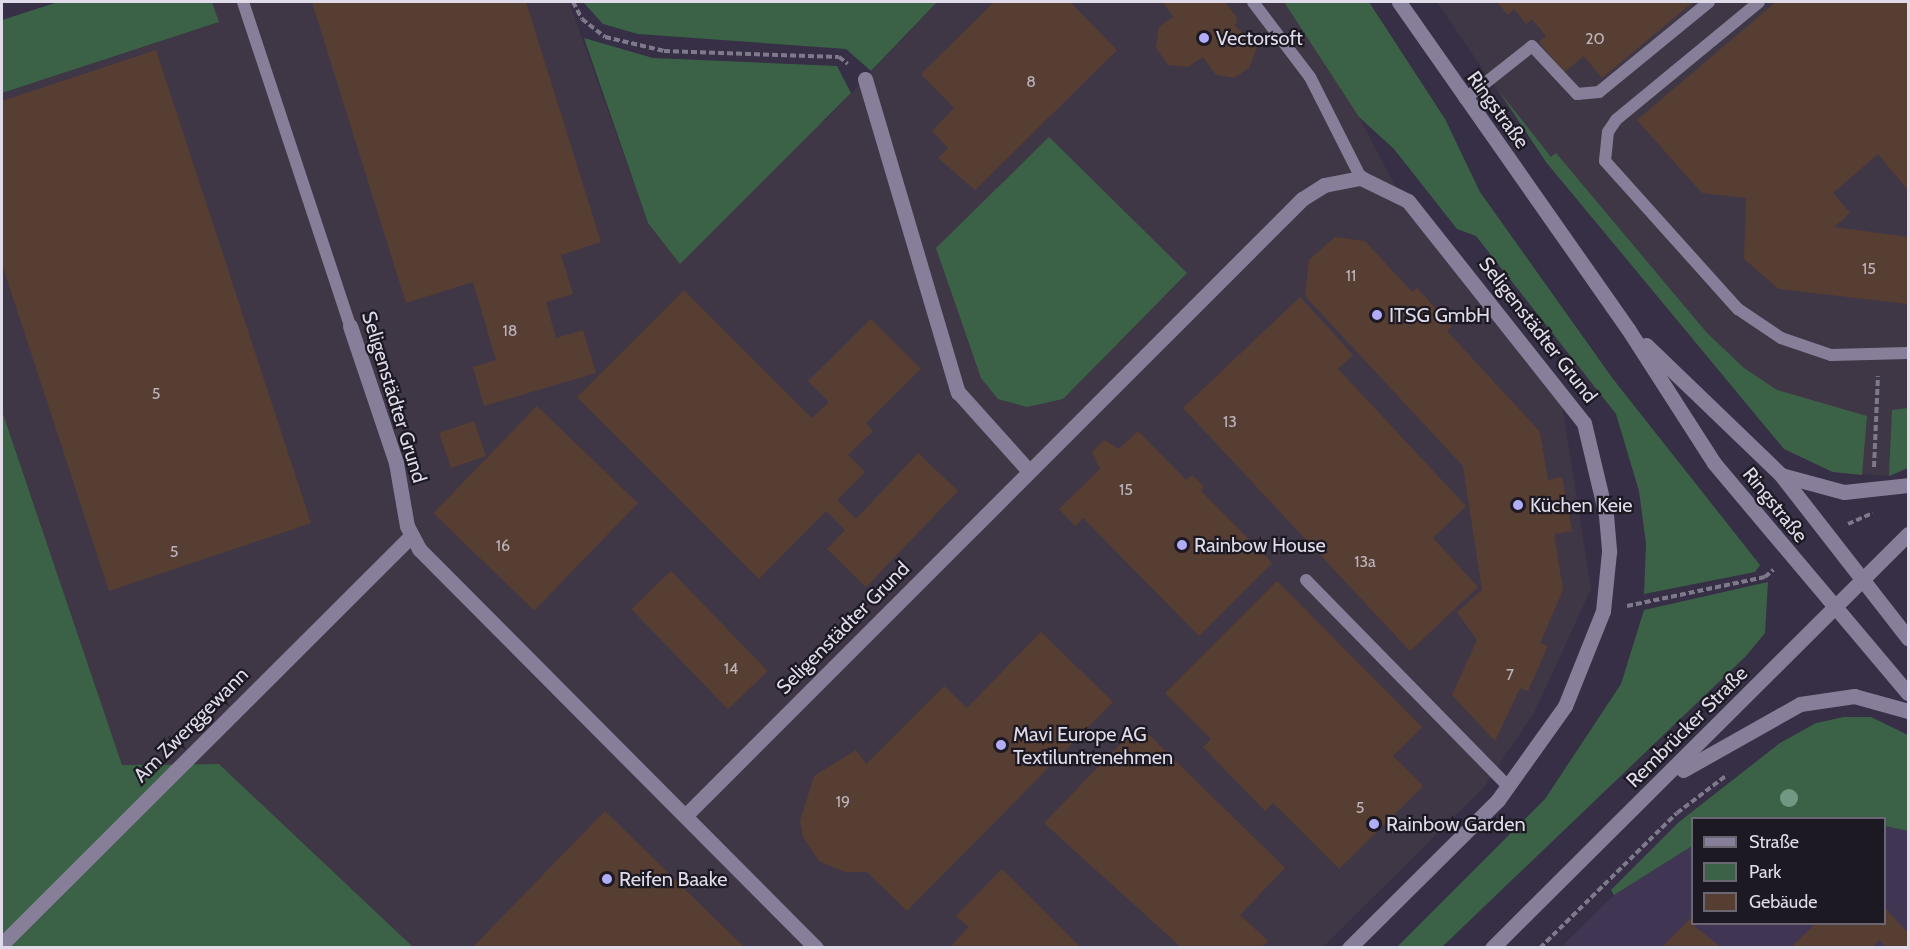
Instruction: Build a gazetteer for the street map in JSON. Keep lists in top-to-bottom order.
{
  "streets": {
    "street": [
      "Ringstraße",
      "Seligenstädter Grund",
      "Am Zwerggewann",
      "Rembrücker Straße"
    ]
  },
  "crossings": [
    ["Ringstraße", "Rembrücker Straße"],
    ["Seligenstädter Grund", "Am Zwerggewann"]
  ],
  "places": [
    "Vectorsoft",
    "ITSG GmbH",
    "Küchen Keie",
    "Rainbow House",
    "Mavi Europe AG Textiluntrenehmen",
    "Rainbow Garden",
    "Reifen Baake"
  ],
  "house_numbers": [
    "20",
    "8",
    "15",
    "11",
    "18",
    "5",
    "13",
    "15",
    "16",
    "5",
    "13a",
    "14",
    "7",
    "19",
    "5"
  ],
  "legend": ["Straße", "Park", "Gebäude"]
}
